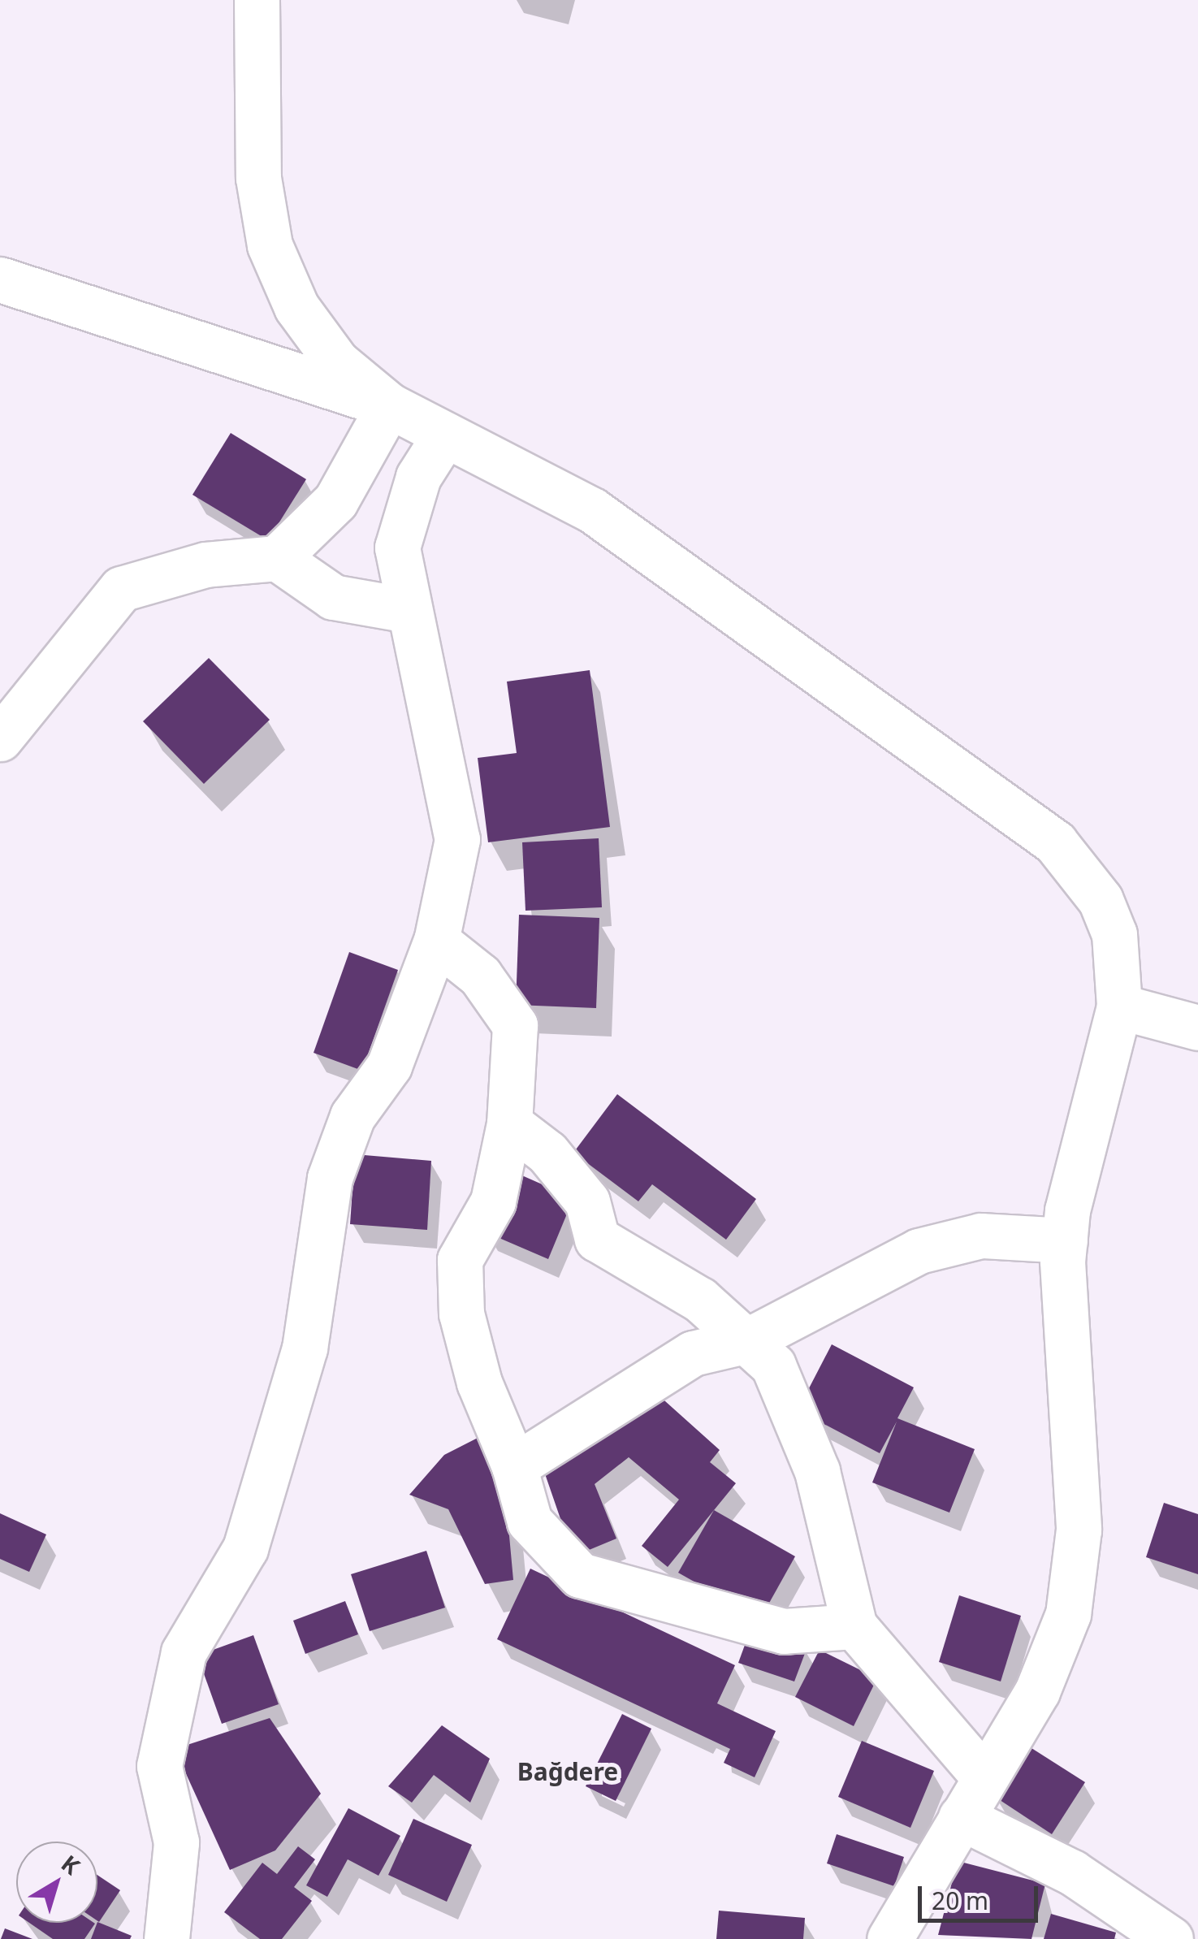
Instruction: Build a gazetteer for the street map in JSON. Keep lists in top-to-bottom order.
{
  "districts": ["Bağdere"],
  "scale_bar": "20 m",
  "north": "top right"
}
